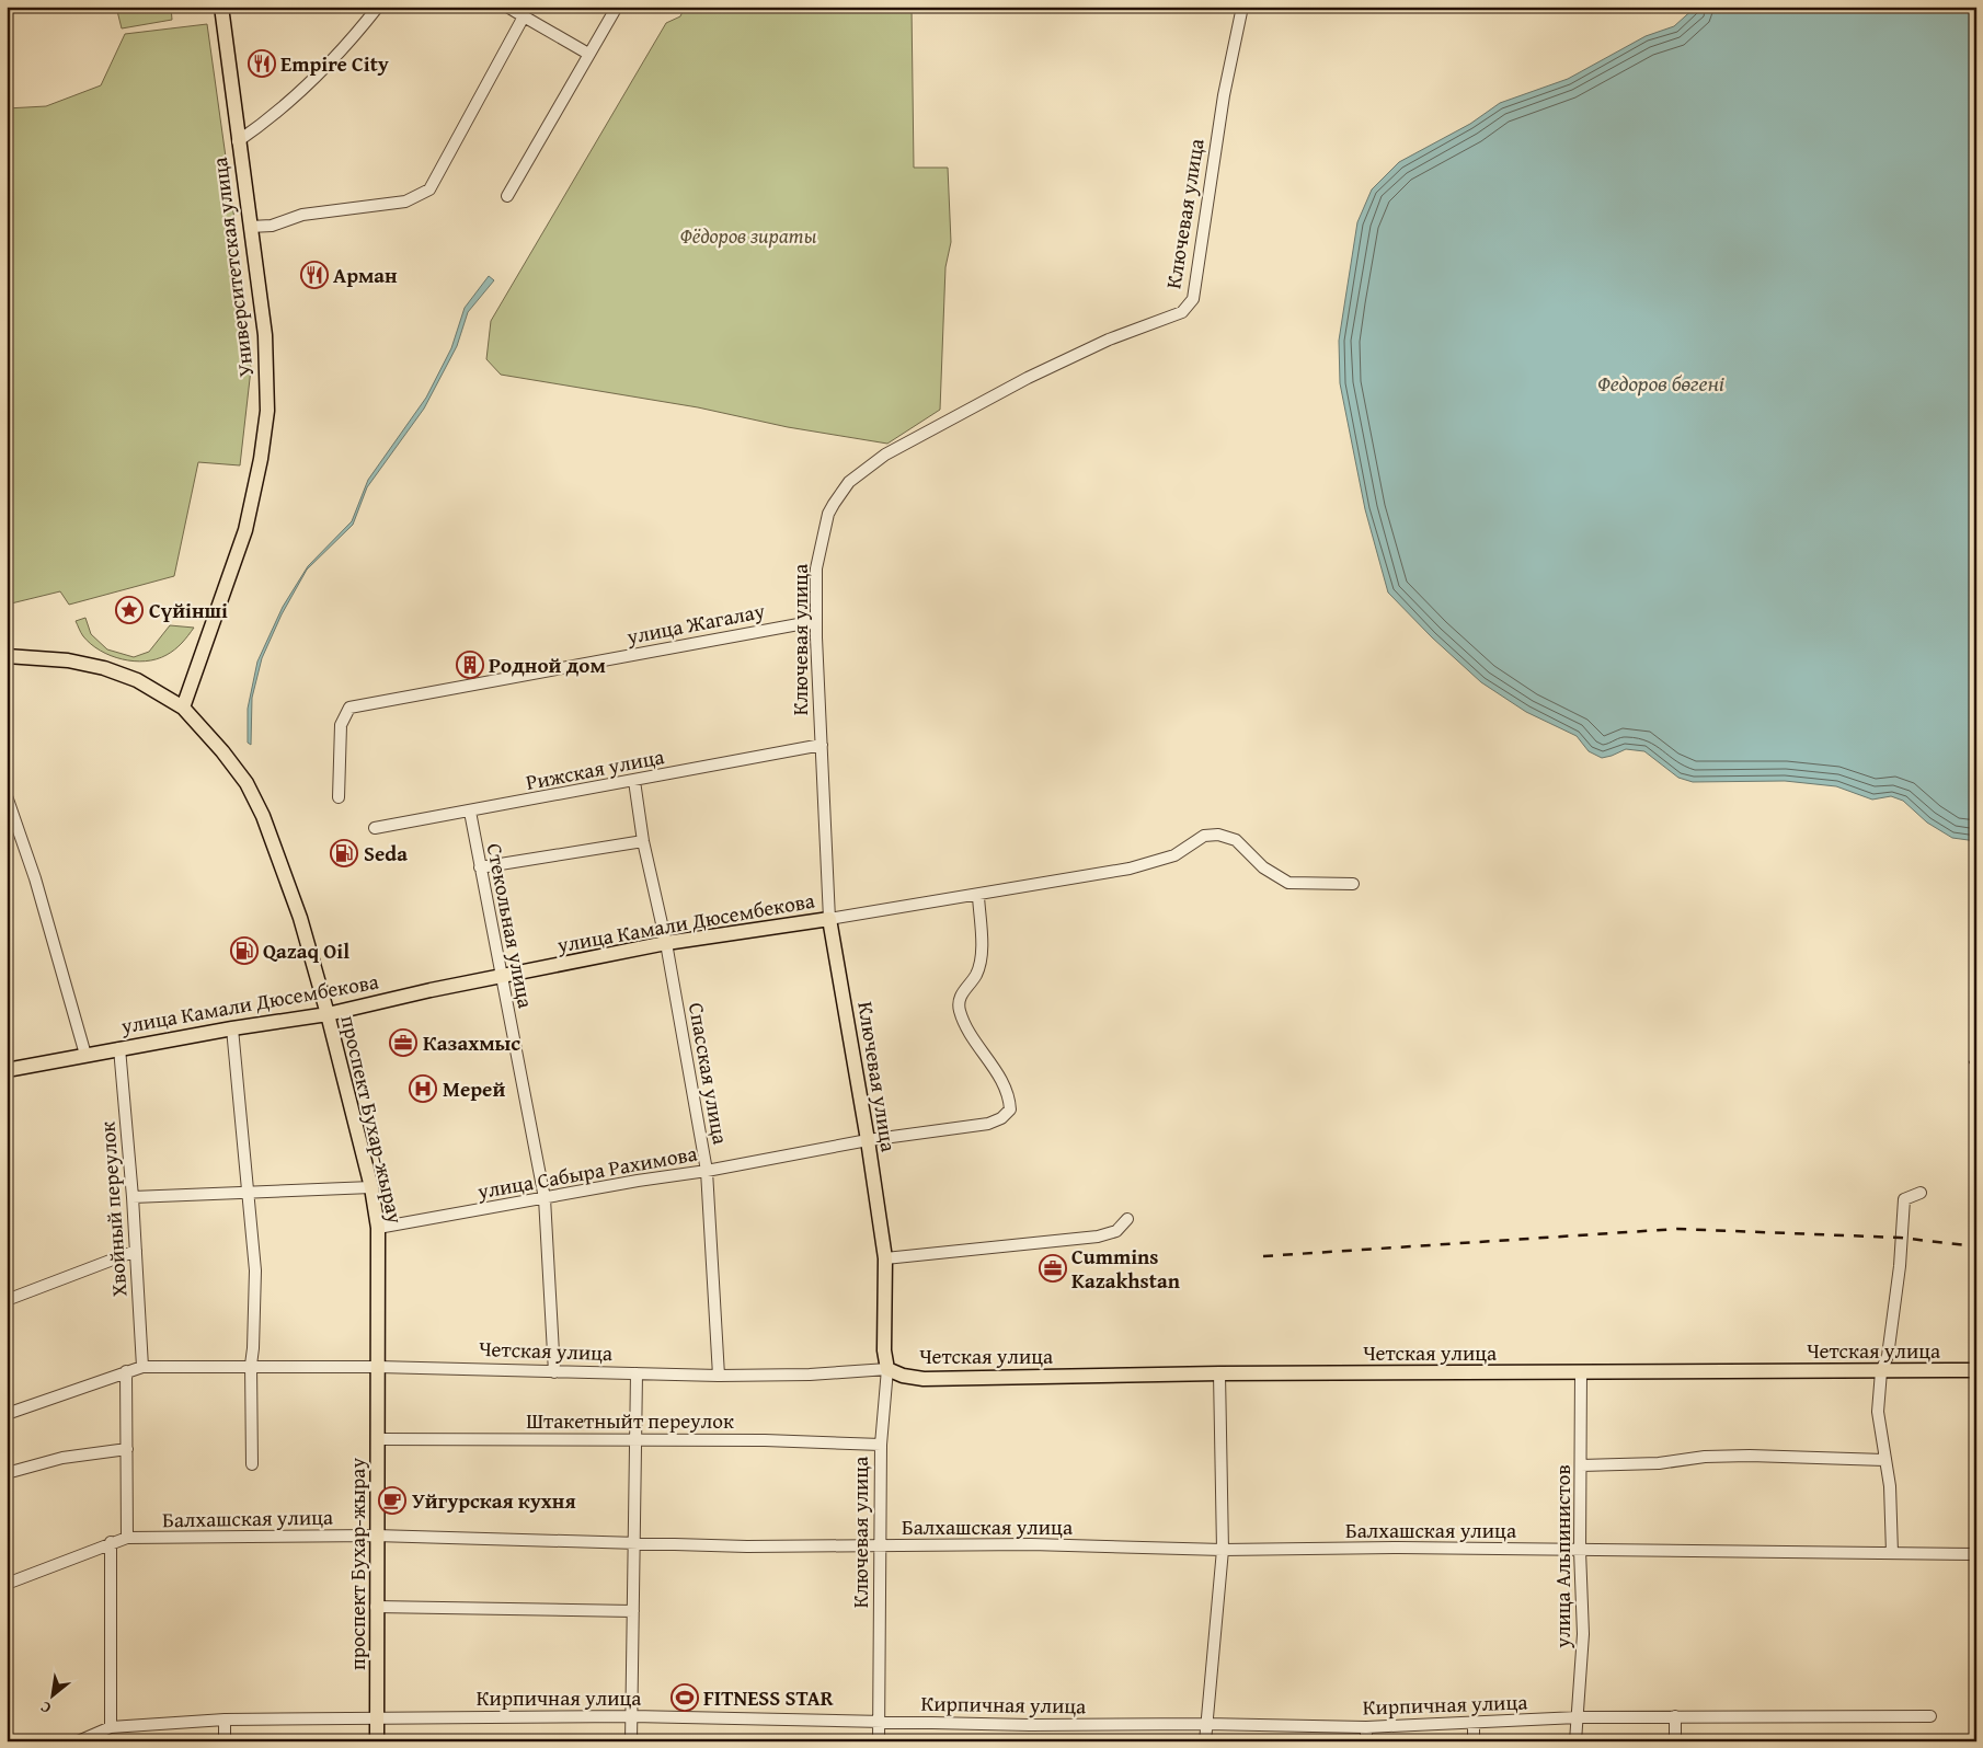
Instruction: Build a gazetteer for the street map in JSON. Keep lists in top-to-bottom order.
{
  "streets": {
    "main road": [
      "Ключевая улица",
      "Университетская улица",
      "улица Камали Дюсембекова",
      "проспект Бухар-жырау",
      "Четская улица"
    ],
    "street": [
      "улица Жагалау",
      "Рижская улица",
      "Стекольная улица",
      "Спасская улица",
      "улица Сабыра Рахимова",
      "Хвойный переулок",
      "Штакетныйт переулок",
      "Балхашская улица",
      "улица Альпинистов",
      "Кирпичная улица"
    ]
  },
  "crossings": [
    ["Ключевая улица", "улица Жагалау"],
    ["Ключевая улица", "Рижская улица"],
    ["Ключевая улица", "улица Камали Дюсембекова"],
    ["Ключевая улица", "улица Сабыра Рахимова"],
    ["Ключевая улица", "Четская улица"],
    ["Ключевая улица", "Штакетныйт переулок"],
    ["Ключевая улица", "Балхашская улица"],
    ["Ключевая улица", "Кирпичная улица"],
    ["Университетская улица", "проспект Бухар-жырау"],
    ["Рижская улица", "Стекольная улица"],
    ["Рижская улица", "Спасская улица"],
    ["улица Камали Дюсембекова", "Стекольная улица"],
    ["улица Камали Дюсембекова", "Спасская улица"],
    ["улица Камали Дюсембекова", "проспект Бухар-жырау"],
    ["улица Камали Дюсембекова", "улица Сабыра Рахимова"],
    ["улица Камали Дюсембекова", "Хвойный переулок"],
    ["Стекольная улица", "улица Сабыра Рахимова"],
    ["Стекольная улица", "Четская улица"],
    ["Спасская улица", "улица Сабыра Рахимова"],
    ["Спасская улица", "Четская улица"],
    ["проспект Бухар-жырау", "улица Сабыра Рахимова"],
    ["проспект Бухар-жырау", "Четская улица"],
    ["проспект Бухар-жырау", "Штакетныйт переулок"],
    ["проспект Бухар-жырау", "Балхашская улица"],
    ["проспект Бухар-жырау", "Кирпичная улица"],
    ["Хвойный переулок", "Четская улица"],
    ["Четская улица", "улица Альпинистов"],
    ["Балхашская улица", "улица Альпинистов"],
    ["улица Альпинистов", "Кирпичная улица"]
  ],
  "water": ["Федоров бөгені"],
  "parks": ["Фёдоров зираты"],
  "places": {
    "restaurant": ["Empire City", "Арман"],
    "place": ["Сүйінші"],
    "building": ["Родной дом"],
    "fuel station": ["Seda", "Qazaq Oil"],
    "office": ["Казахмыс", "Cummins Kazakhstan"],
    "hospital": ["Мерей"],
    "cafe": ["Уйгурская кухня"],
    "sports": ["FITNESS STAR"]
  },
  "north": "bottom left"
}
